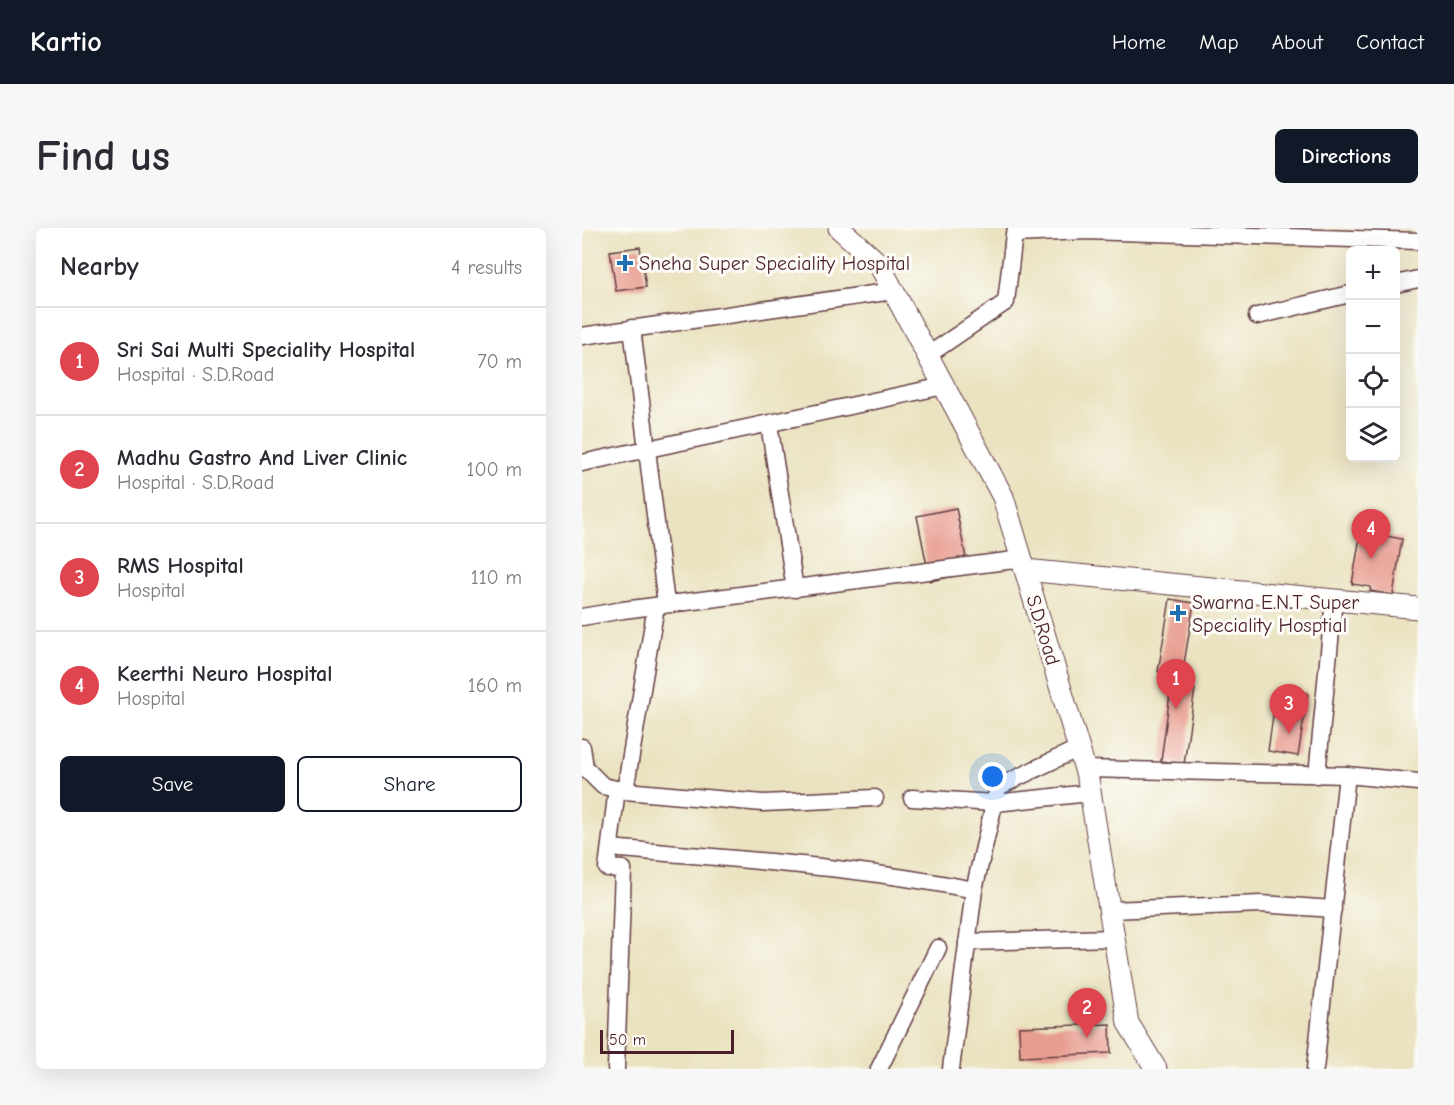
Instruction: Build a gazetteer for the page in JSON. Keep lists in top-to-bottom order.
{
  "streets": {
    "street": ["S.D.Road"]
  },
  "places": {
    "health": ["Sneha Super Speciality Hospital", "Swarna E.N.T Super Speciality Hosptial"]
  },
  "scale_bar": "50 m",
  "page": {
    "header": "Kartio",
    "nav": [
      "Home",
      "Map",
      "About",
      "Contact"
    ],
    "buttons": [
      "Directions",
      ["Save", "Share"]
    ],
    "title": "Find us",
    "heading": ["Nearby", "4 results"],
    "map_buttons": ["+", "−"],
    "list": [
      {
        "mark": "1",
        "name": "Sri Sai Multi Speciality Hospital",
        "note": "Hospital · S.D.Road",
        "value": "70 m"
      },
      {
        "mark": "2",
        "name": "Madhu Gastro And Liver Clinic",
        "note": "Hospital · S.D.Road",
        "value": "100 m"
      },
      {
        "mark": "3",
        "name": "RMS Hospital",
        "note": "Hospital",
        "value": "110 m"
      },
      {
        "mark": "4",
        "name": "Keerthi Neuro Hospital",
        "note": "Hospital",
        "value": "160 m"
      }
    ],
    "pins": [
      "4",
      "1",
      "3",
      "2"
    ],
    "scale": "50 m"
  }
}
